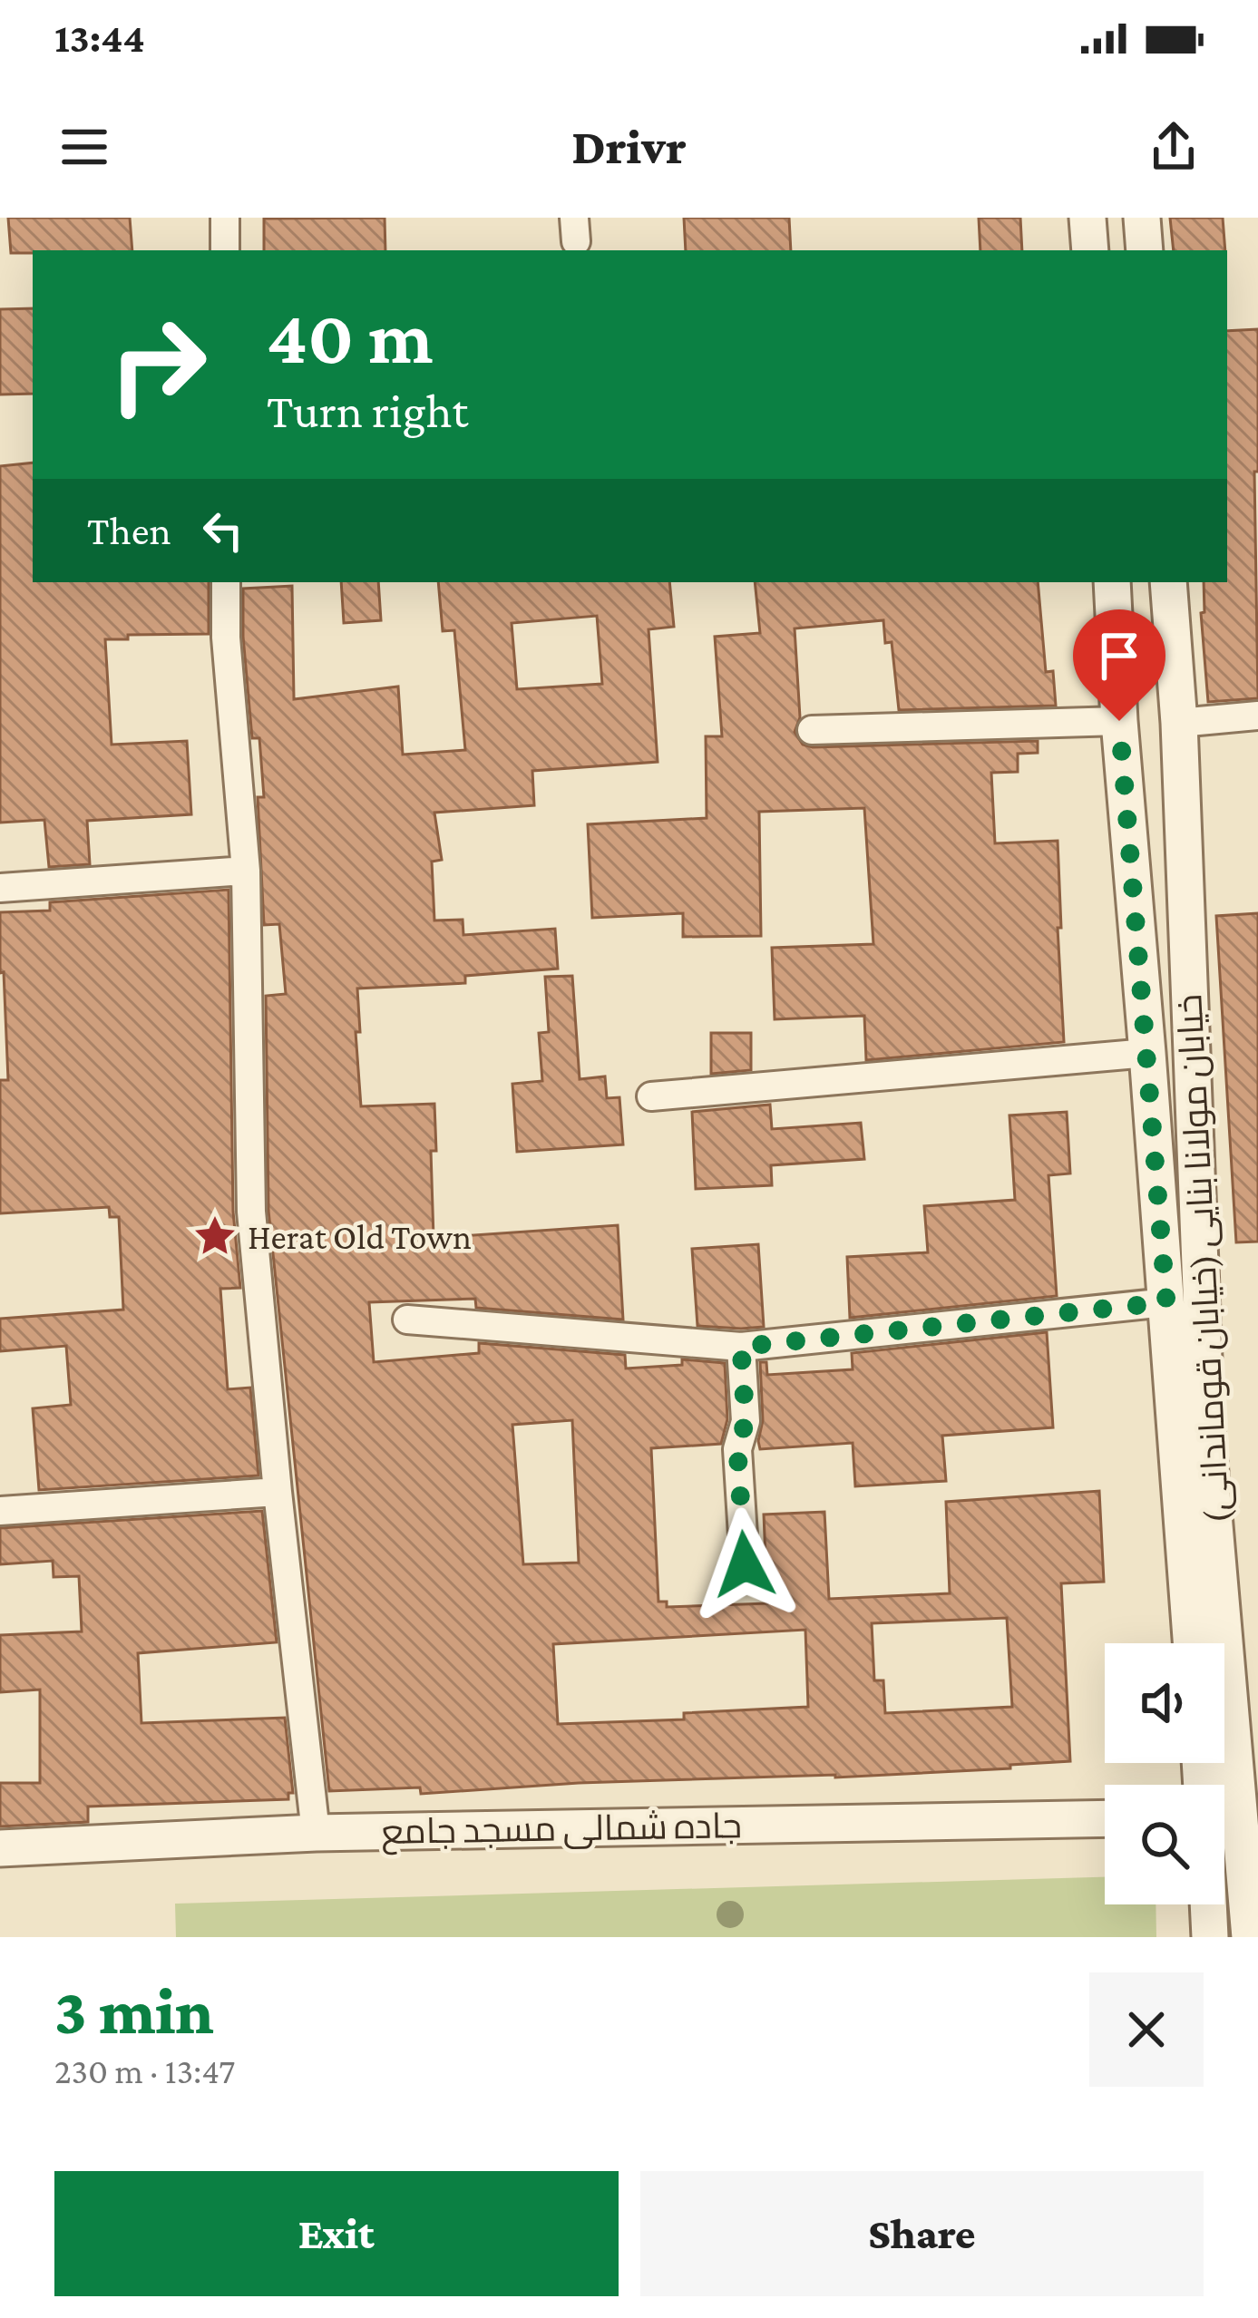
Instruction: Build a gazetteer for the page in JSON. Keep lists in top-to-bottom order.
{
  "streets": {
    "street": ["خیابان مولانا بنایی (خیابان قوماندانی)", "جاده شمالی مسجد جامع"]
  },
  "places": {
    "place": ["Herat Old Town"]
  },
  "page": {
    "status": "13:44",
    "header": "Drivr",
    "turn": ["40 m", "Turn right"],
    "then": "Then",
    "heading": ["3 min", "230 m · 13:47"],
    "buttons": ["Exit", "Share"]
  }
}
